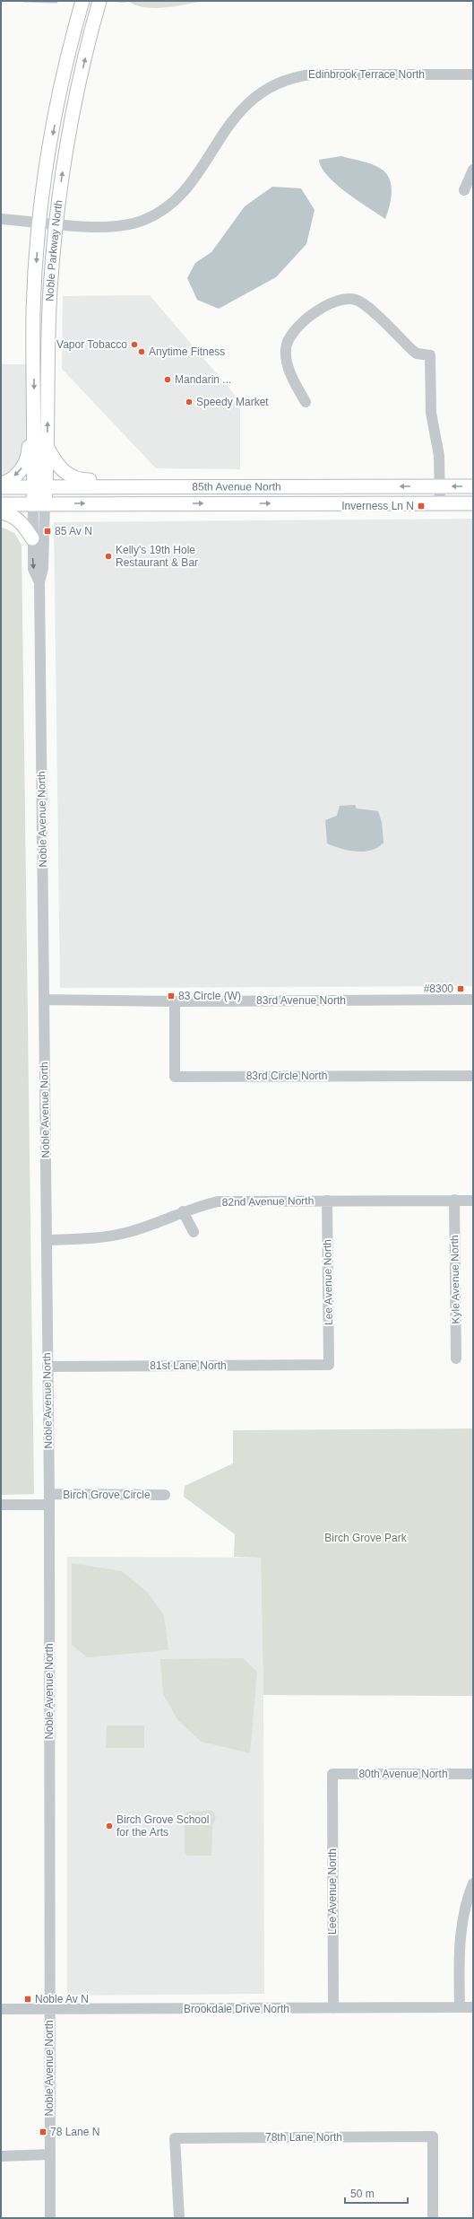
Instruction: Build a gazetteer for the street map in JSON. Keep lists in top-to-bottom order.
{
  "streets": {
    "main road": ["Noble Parkway North", "85th Avenue North"],
    "street": [
      "Edinbrook Terrace North",
      "Noble Avenue North",
      "83rd Avenue North",
      "83rd Circle North",
      "82nd Avenue North",
      "Kyle Avenue North",
      "Lee Avenue North",
      "81st Lane North",
      "Birch Grove Circle",
      "80th Avenue North",
      "Brookdale Drive North",
      "78th Lane North"
    ]
  },
  "crossings": [
    ["Edinbrook Terrace North", "Noble Parkway North"],
    ["Noble Parkway North", "85th Avenue North"],
    ["Noble Parkway North", "Noble Avenue North"],
    ["85th Avenue North", "Noble Avenue North"],
    ["Noble Avenue North", "83rd Avenue North"],
    ["Noble Avenue North", "82nd Avenue North"],
    ["Noble Avenue North", "81st Lane North"],
    ["Noble Avenue North", "Birch Grove Circle"],
    ["Noble Avenue North", "Brookdale Drive North"],
    ["83rd Avenue North", "83rd Circle North"],
    ["82nd Avenue North", "Kyle Avenue North"],
    ["82nd Avenue North", "Lee Avenue North"],
    ["Lee Avenue North", "81st Lane North"],
    ["Lee Avenue North", "80th Avenue North"],
    ["Lee Avenue North", "Brookdale Drive North"]
  ],
  "parks": ["Birch Grove Park"],
  "places": {
    "other": [
      "Vapor Tobacco",
      "Anytime Fitness",
      "Mandarin ...",
      "Speedy Market",
      "Kelly's 19th Hole Restaurant & Bar",
      "Birch Grove School for the Arts"
    ],
    "transit": [
      "Inverness Ln N",
      "85 Av N",
      "#8300",
      "83 Circle (W)",
      "Noble Av N",
      "78 Lane N"
    ]
  },
  "scale_bar": "50 m"
}
